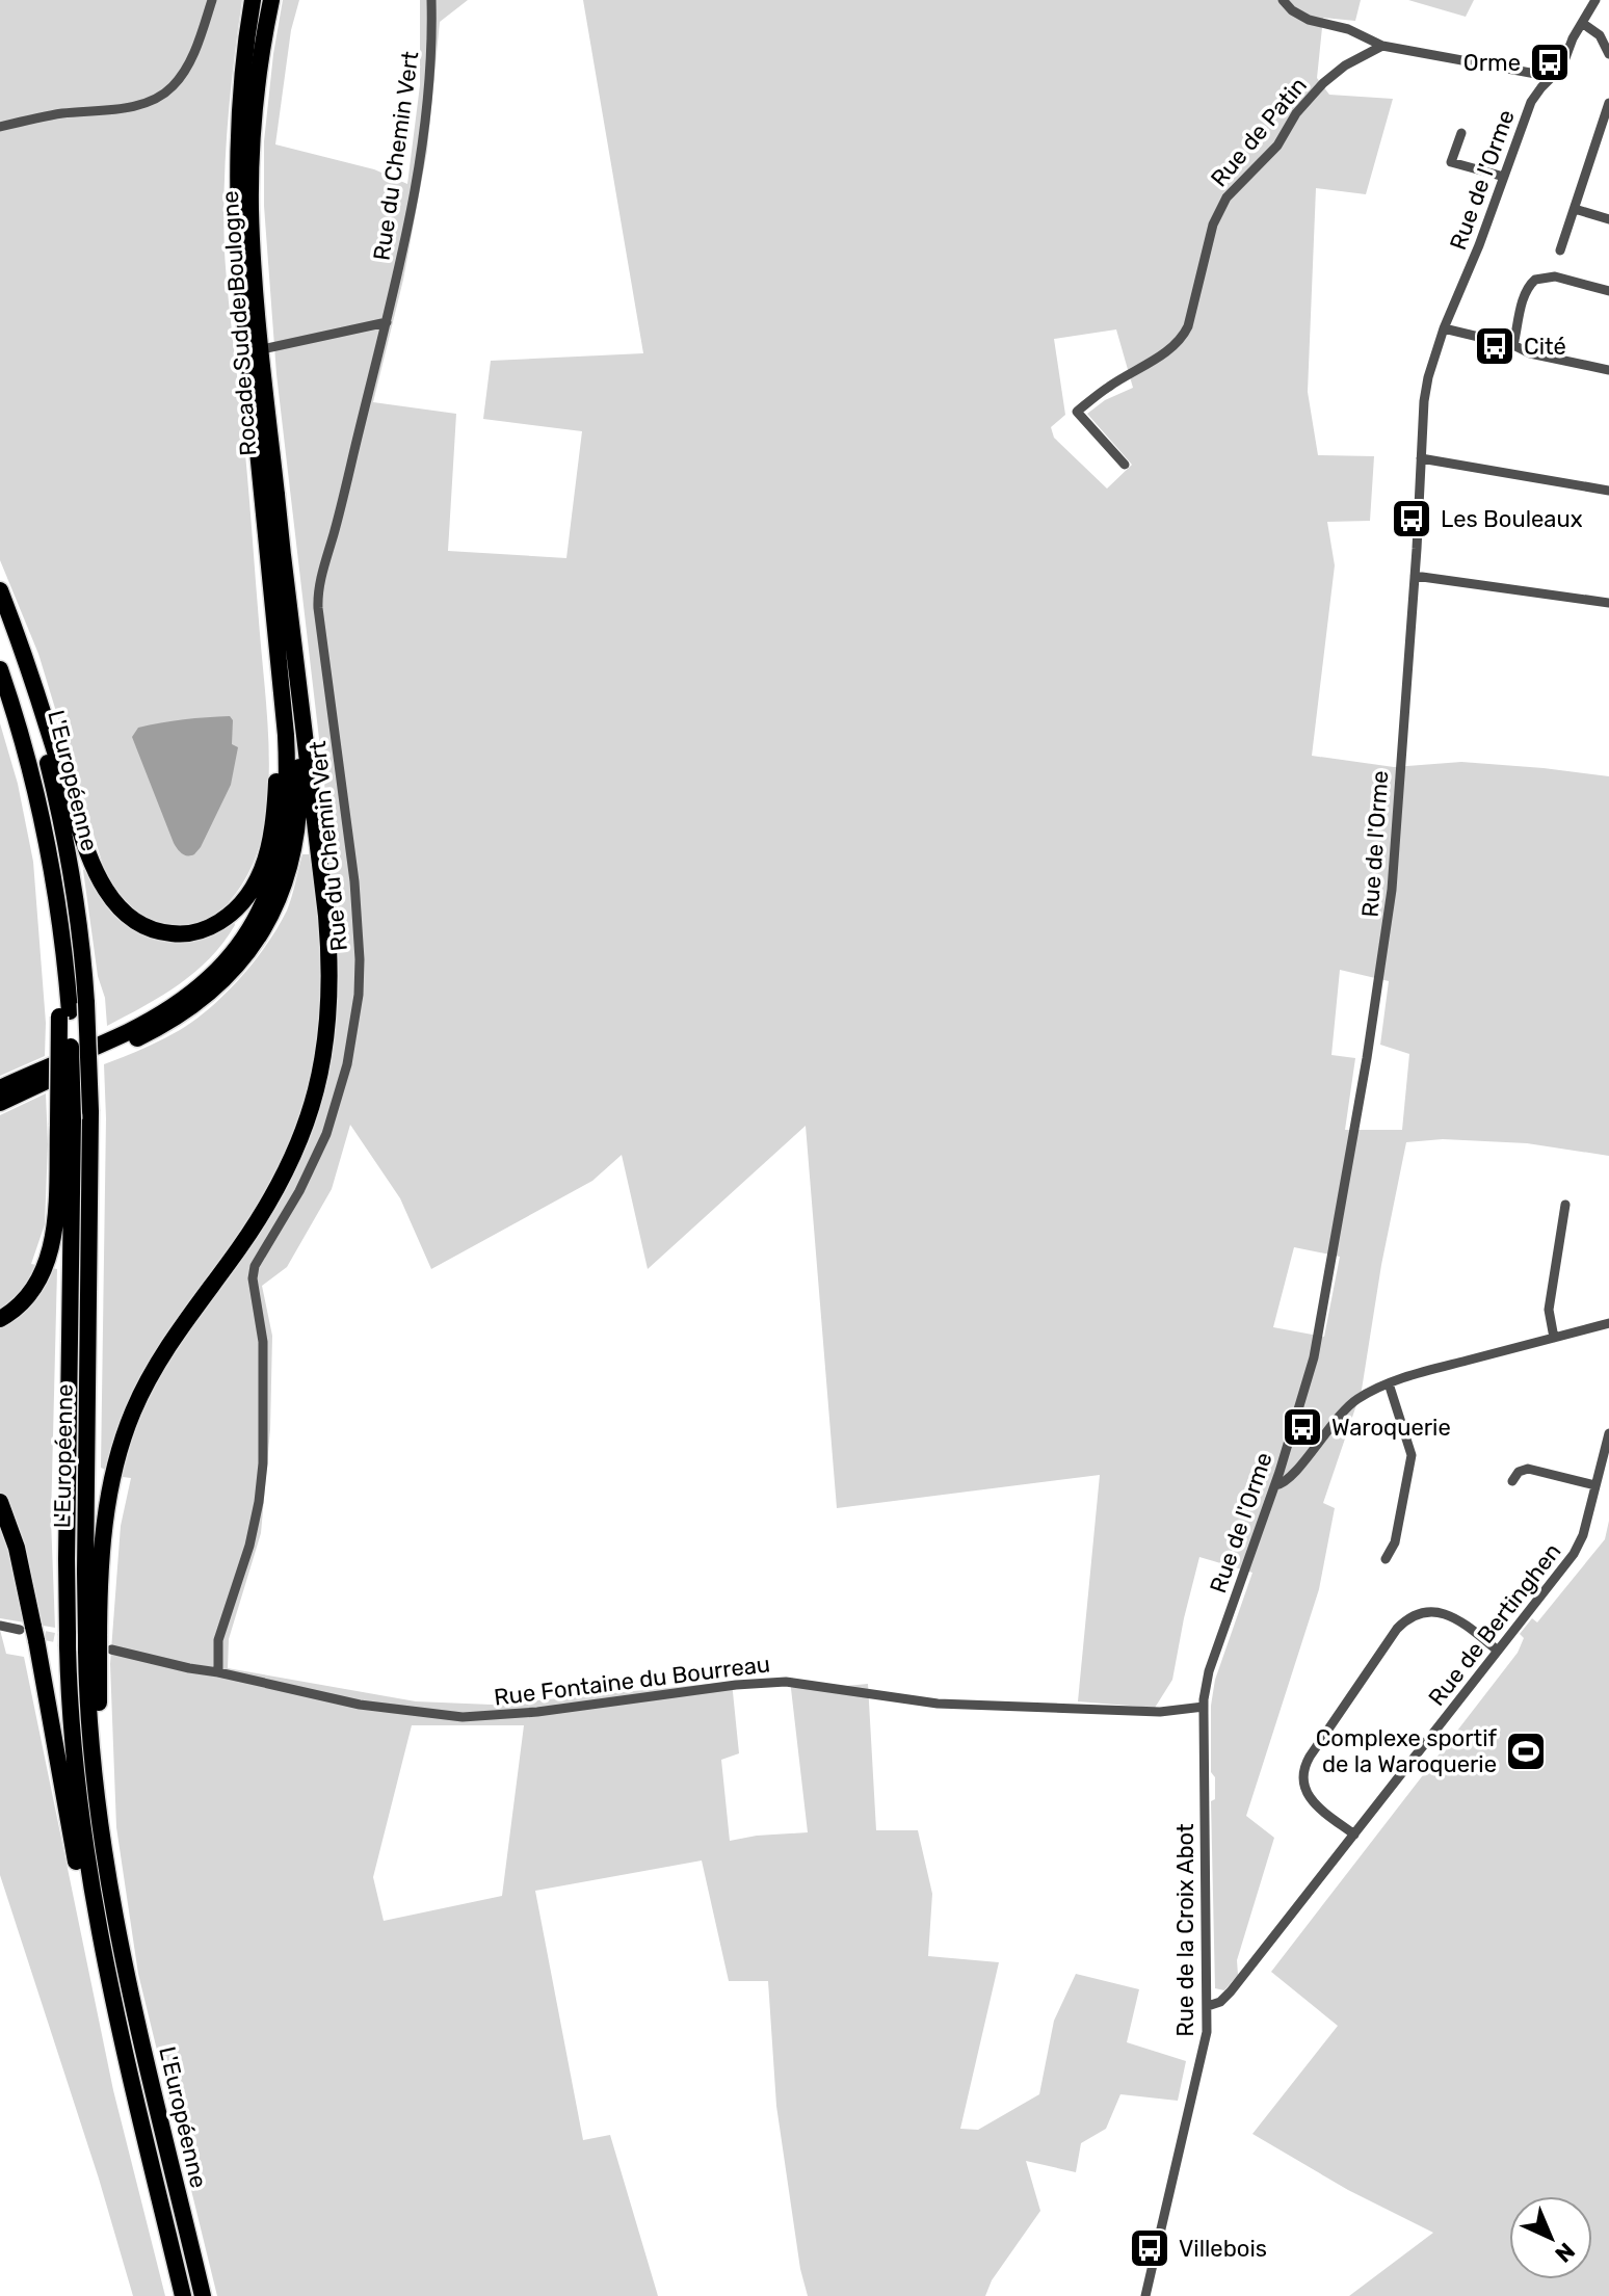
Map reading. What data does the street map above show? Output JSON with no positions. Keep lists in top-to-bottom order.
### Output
{
  "streets": {
    "highway": ["Rocade Sud de Boulogne", "L'Européenne"],
    "street": [
      "Rue de Patin",
      "Rue du Chemin Vert",
      "Rue de l'Orme",
      "Rue de Bertinghen",
      "Rue Fontaine du Bourreau",
      "Rue de la Croix Abot"
    ]
  },
  "crossings": [
    ["Rue du Chemin Vert", "Rue Fontaine du Bourreau"],
    ["Rue de l'Orme", "Rue Fontaine du Bourreau"],
    ["Rue de l'Orme", "Rue de la Croix Abot"],
    ["L'Européenne", "Rue Fontaine du Bourreau"],
    ["Rue de Bertinghen", "Rue de la Croix Abot"],
    ["Rue Fontaine du Bourreau", "Rue de la Croix Abot"]
  ],
  "places": {
    "bus stop": [
      "Orme",
      "Cité",
      "Les Bouleaux",
      "Waroquerie",
      "Villebois"
    ],
    "sports": ["Complexe sportif de la Waroquerie"]
  },
  "north": "bottom right"
}
